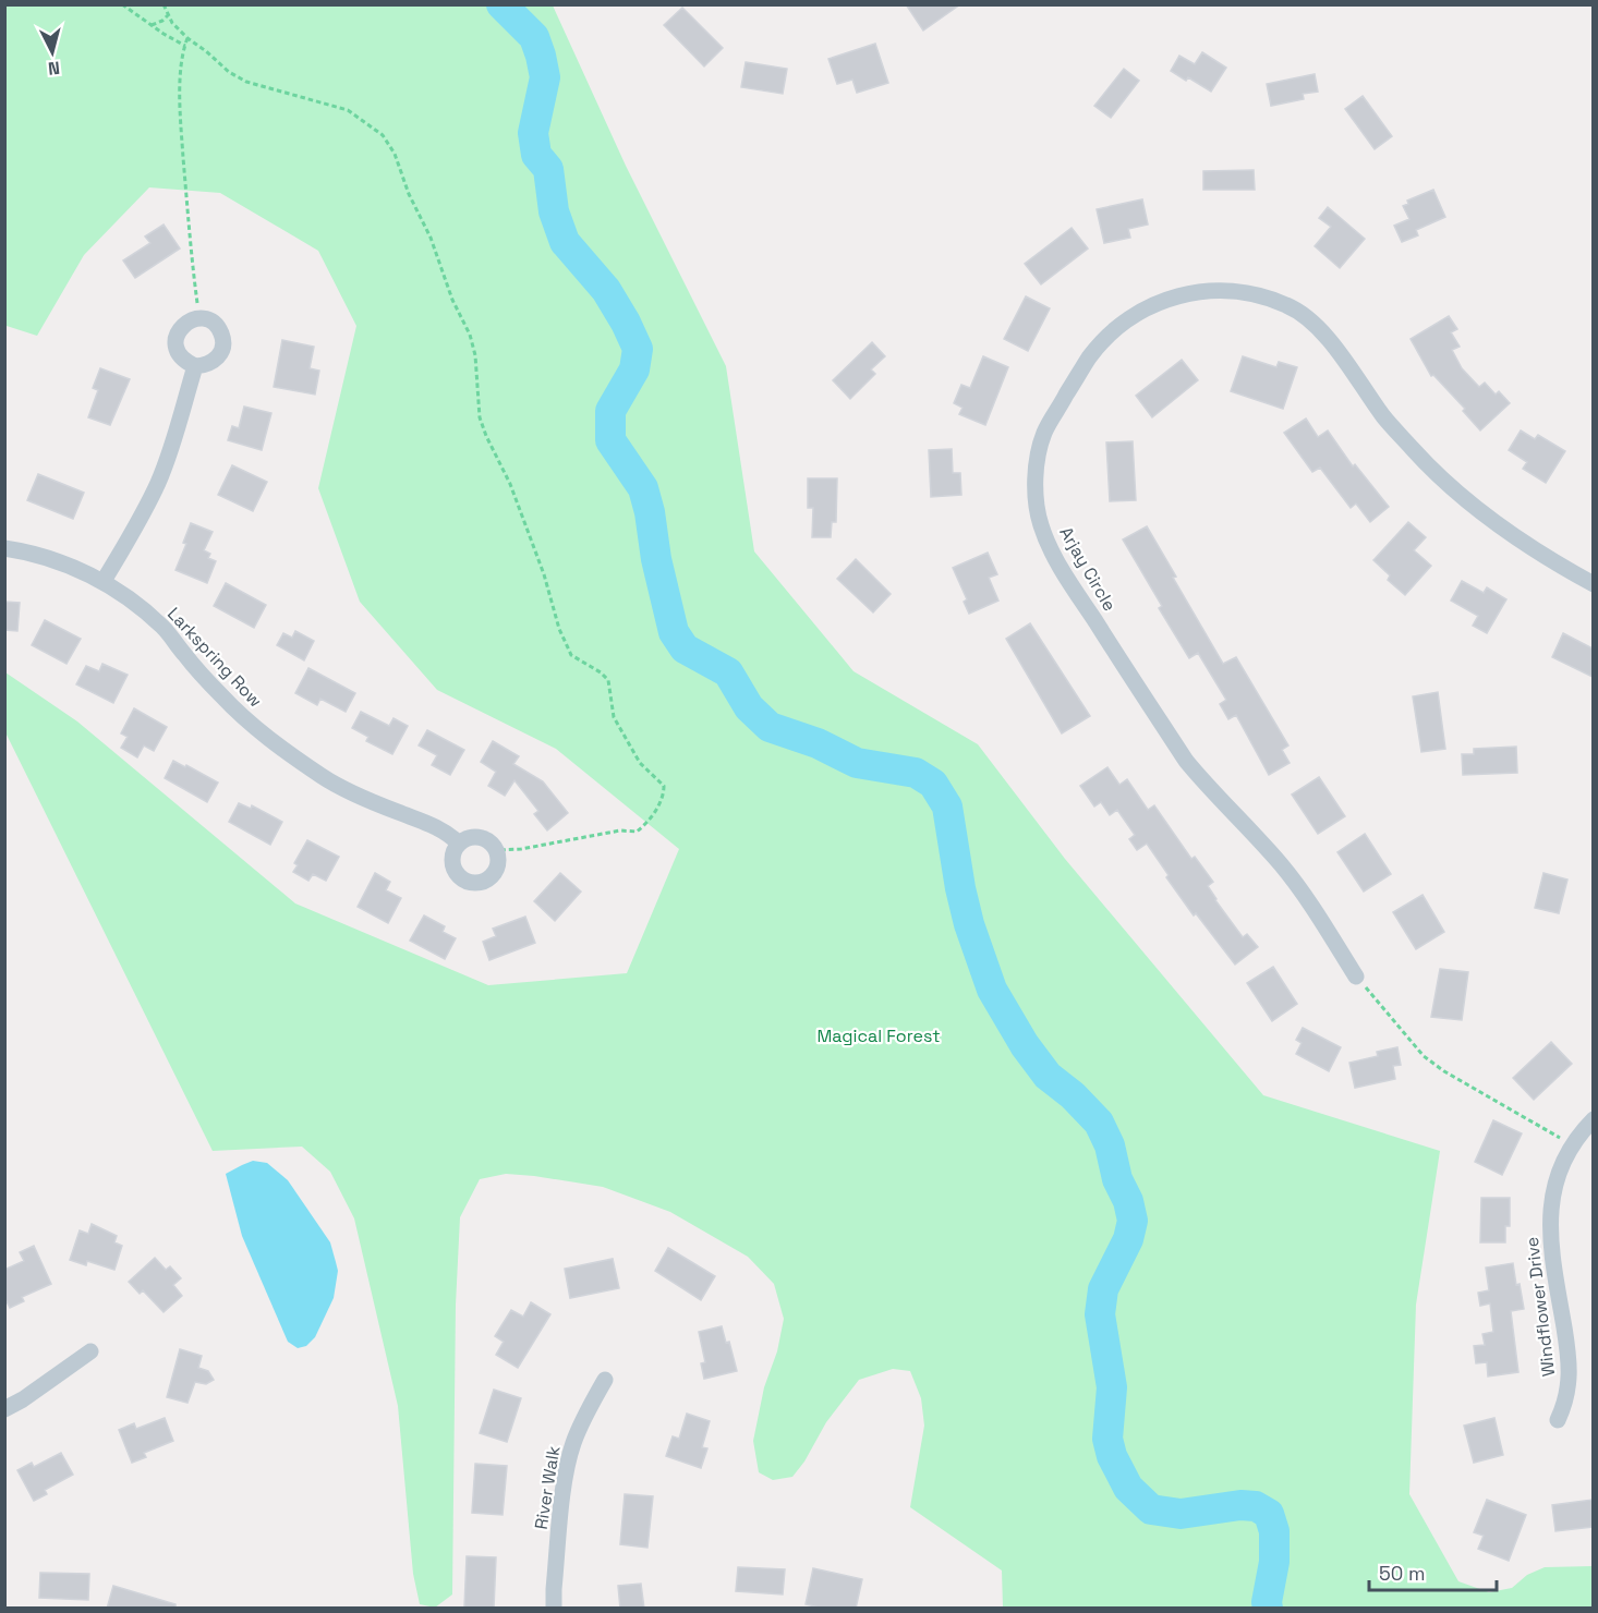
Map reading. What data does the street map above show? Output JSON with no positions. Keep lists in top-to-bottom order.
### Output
{
  "streets": {
    "street": [
      "Arjay Circle",
      "Larkspring Row",
      "Windflower Drive",
      "River Walk"
    ]
  },
  "parks": ["Magical Forest"],
  "scale_bar": "50 m",
  "north": "bottom"
}
